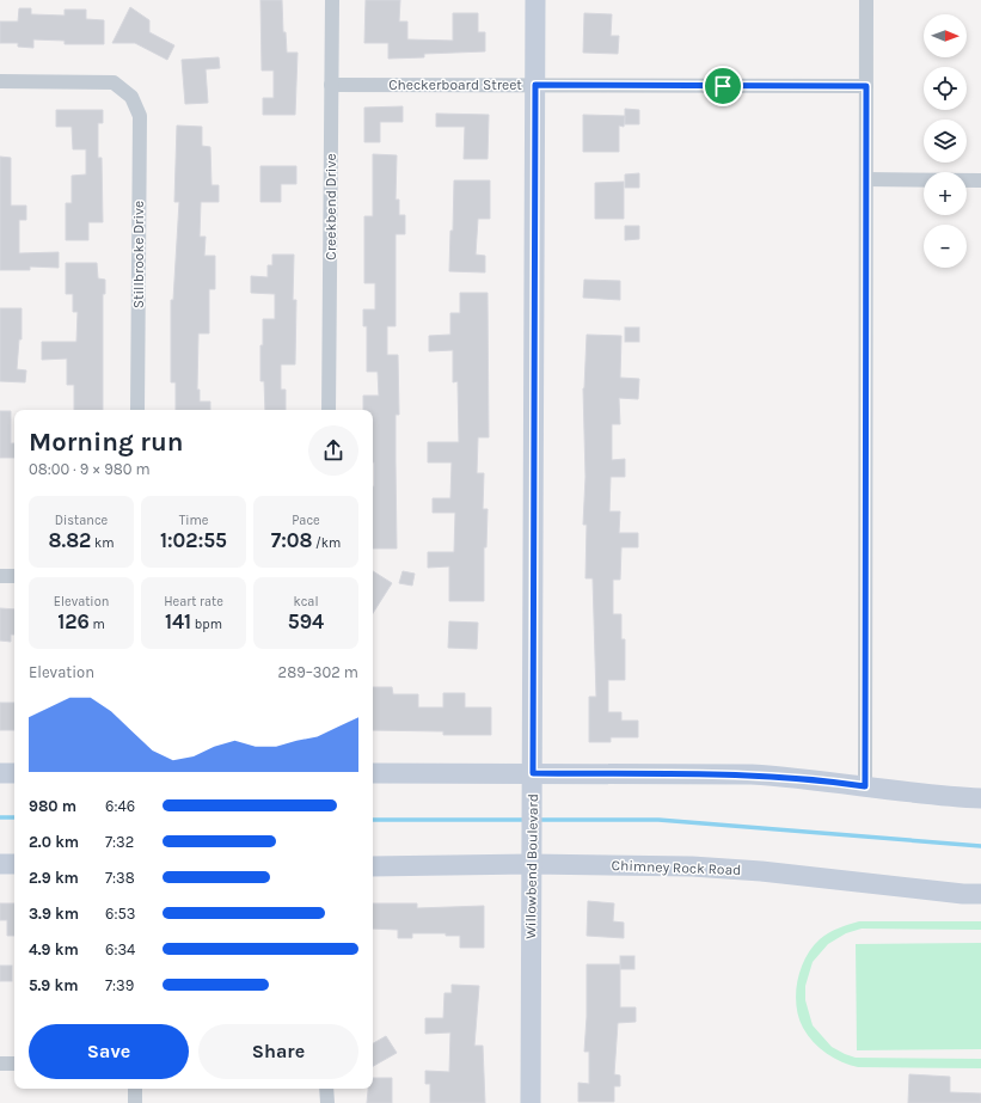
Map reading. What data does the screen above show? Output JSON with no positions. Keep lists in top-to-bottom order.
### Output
{
  "streets": {
    "main road": ["Willowbend Boulevard", "Chimney Rock Road"],
    "street": ["Checkerboard Street", "Creekbend Drive", "Stillbrooke Drive"]
  },
  "crossings": [
    ["Checkerboard Street", "Creekbend Drive"],
    ["Checkerboard Street", "Willowbend Boulevard"],
    ["Willowbend Boulevard", "Chimney Rock Road"]
  ],
  "north": "right",
  "page": {
    "map_buttons": ["+", "−"],
    "heading": ["Morning run", "08:00 · 9 × 980 m"],
    "stats": [
      ["Distance", "8.82 km"],
      ["Time", "1:02:55"],
      ["Pace", "7:08 /km"],
      ["Elevation", "126 m"],
      ["Heart rate", "141 bpm"],
      ["kcal", "594"]
    ],
    "chart": ["Elevation", "289–302 m"],
    "list": [
      {
        "name": "980 m",
        "note": "6:46"
      },
      {
        "name": "2.0 km",
        "note": "7:32"
      },
      {
        "name": "2.9 km",
        "note": "7:38"
      },
      {
        "name": "3.9 km",
        "note": "6:53"
      },
      {
        "name": "4.9 km",
        "note": "6:34"
      },
      {
        "name": "5.9 km",
        "note": "7:39"
      }
    ],
    "buttons": ["Save", "Share"]
  }
}
